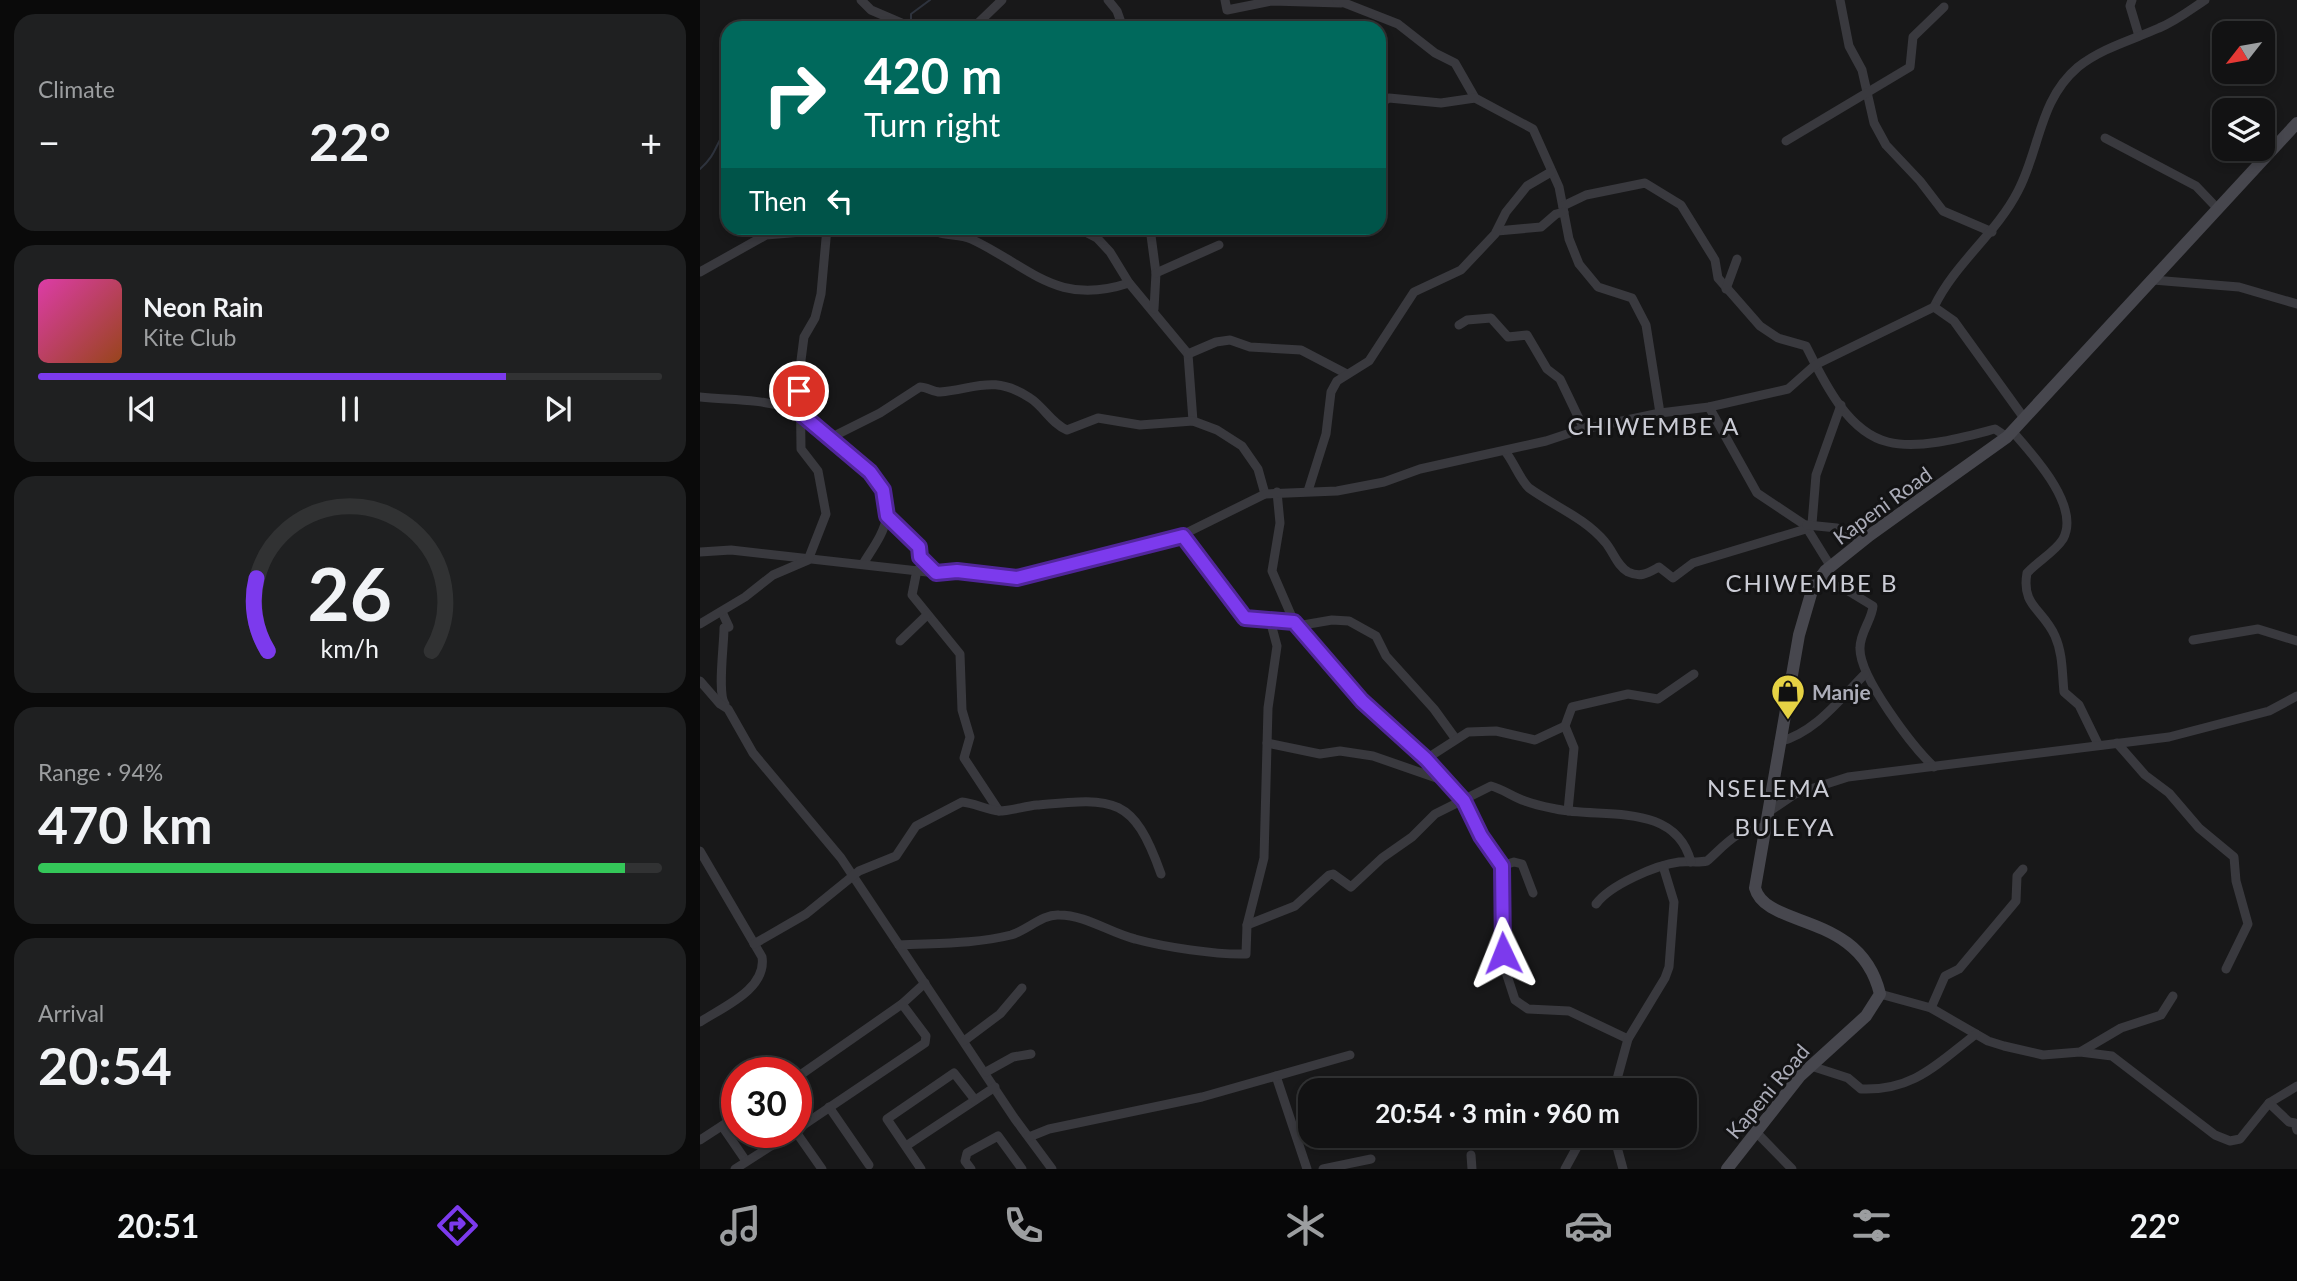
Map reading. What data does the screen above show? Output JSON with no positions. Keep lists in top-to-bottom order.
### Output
{
  "streets": {
    "main road": ["Kapeni Road"]
  },
  "districts": [
    "CHIWEMBE A",
    "CHIWEMBE B",
    "NSELEMA",
    "BULEYA"
  ],
  "places": {
    "shop": ["Manje"]
  },
  "north": "bottom left",
  "page": {
    "tile": [
      "Climate",
      ["Range · 94%", "470 km"],
      ["Arrival", "20:54"]
    ],
    "turn": ["420 m", "Turn right"],
    "heat": ["−", "22°", "+"],
    "then": "Then",
    "song": ["Neon Rain", "Kite Club"],
    "limit": "30",
    "trip": "20:54 · 3 min · 960 m",
    "tabs": ["20:51", "22°"],
    "gauge": ["26", "km/h"]
  }
}
